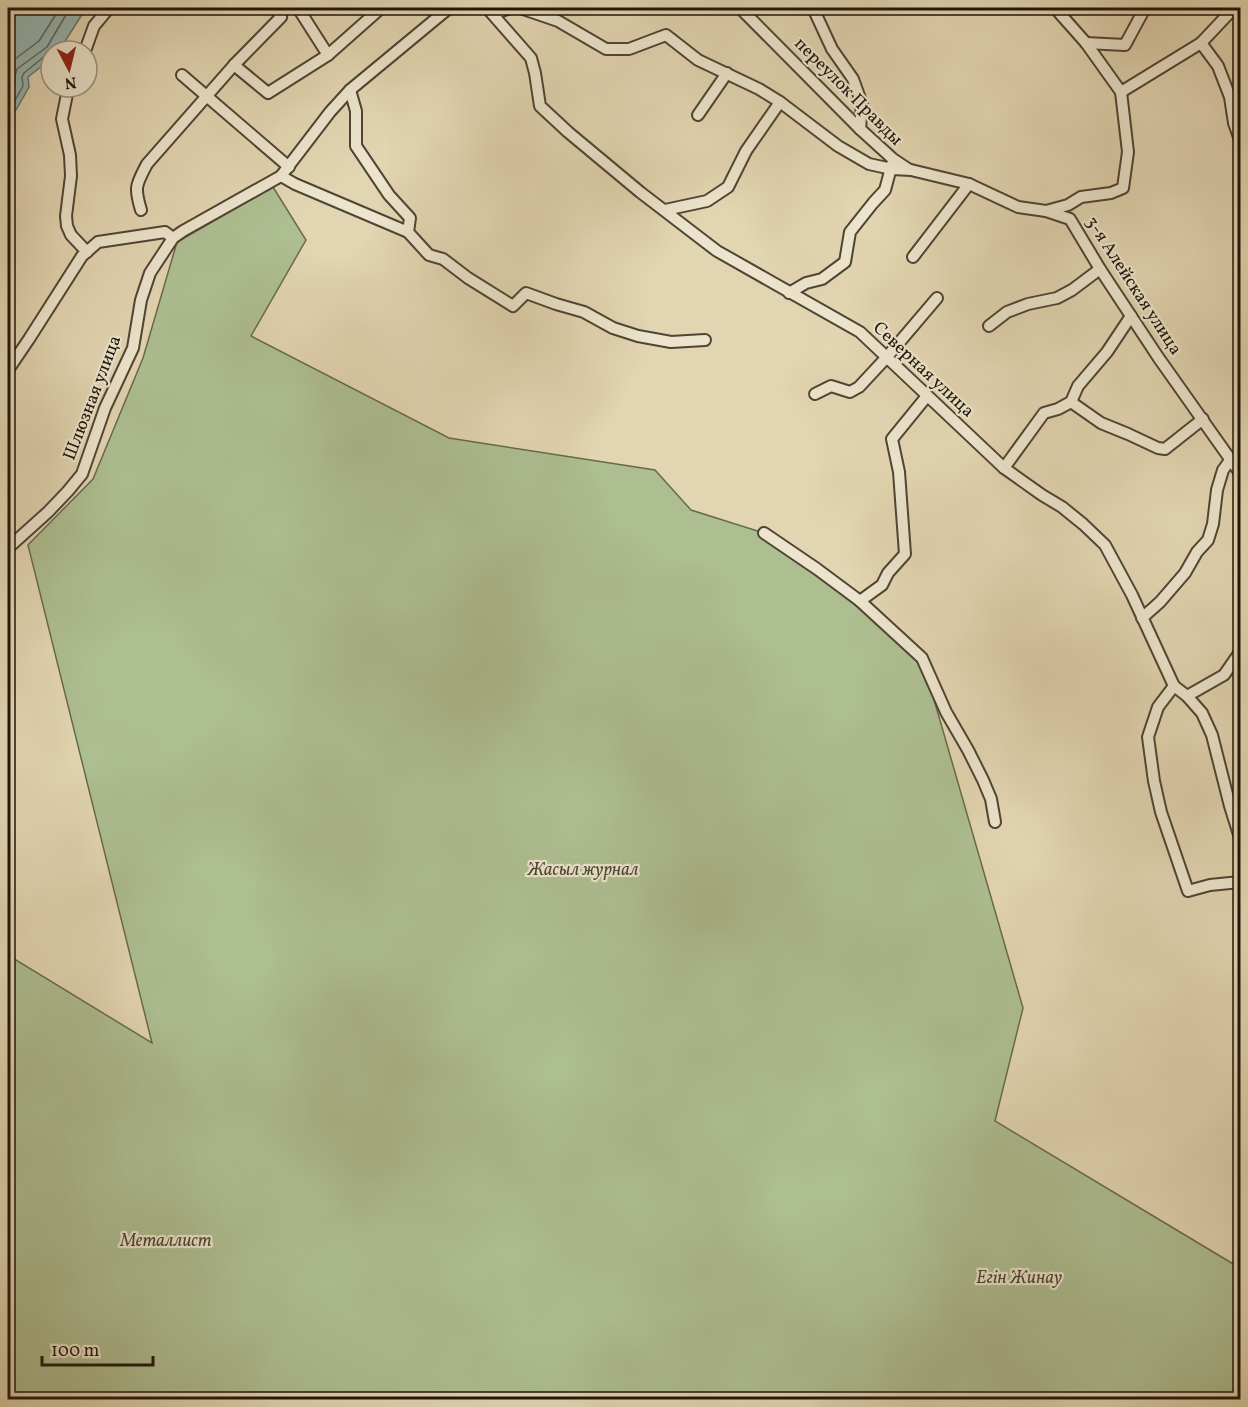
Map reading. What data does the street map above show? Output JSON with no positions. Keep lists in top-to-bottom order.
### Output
{
  "streets": {
    "street": [
      "переулок Правды",
      "3-я Алейская улица",
      "Северная улица",
      "Шлюзная улица"
    ]
  },
  "crossings": [
    ["переулок Правды", "3-я Алейская улица"]
  ],
  "parks": ["Жасыл журнал", "Металлист", "Егін Жинау"],
  "scale_bar": "100 m",
  "north": "bottom"
}
